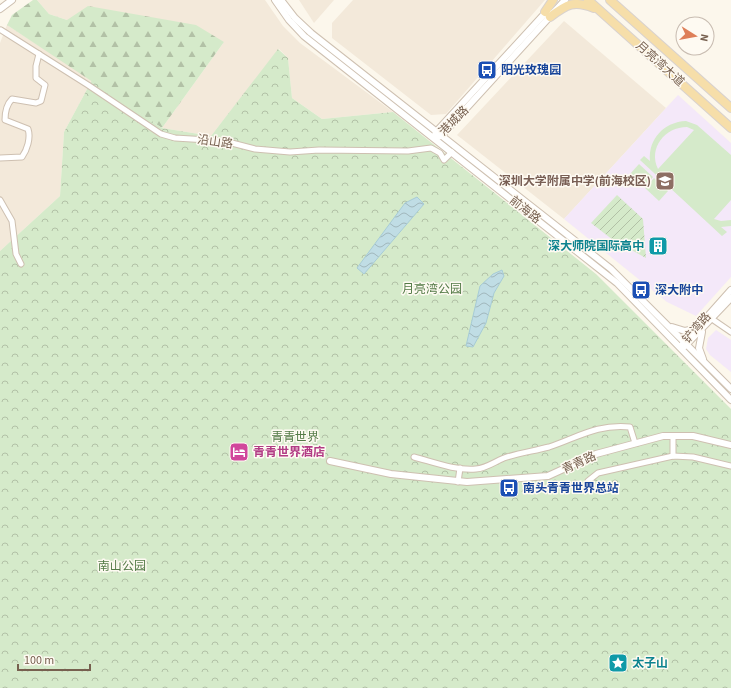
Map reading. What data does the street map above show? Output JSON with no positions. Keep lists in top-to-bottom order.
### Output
{
  "streets": {
    "main road": ["月亮湾大道"],
    "street": [
      "港城路",
      "沿山路",
      "前海路",
      "铲湾路",
      "青青路"
    ]
  },
  "crossings": [
    ["港城路", "前海路"],
    ["沿山路", "前海路"],
    ["前海路", "铲湾路"]
  ],
  "parks": ["月亮湾公园", "青青世界", "南山公园"],
  "places": {
    "bus stop": ["阳光玫瑰园", "深大附中", "南头青青世界总站"],
    "school or university": ["深圳大学附属中学(前海校区)"],
    "building": ["深大师院国际高中"],
    "hotel": ["青青世界酒店"],
    "place": ["太子山"]
  },
  "scale_bar": "100 m",
  "north": "right"
}
